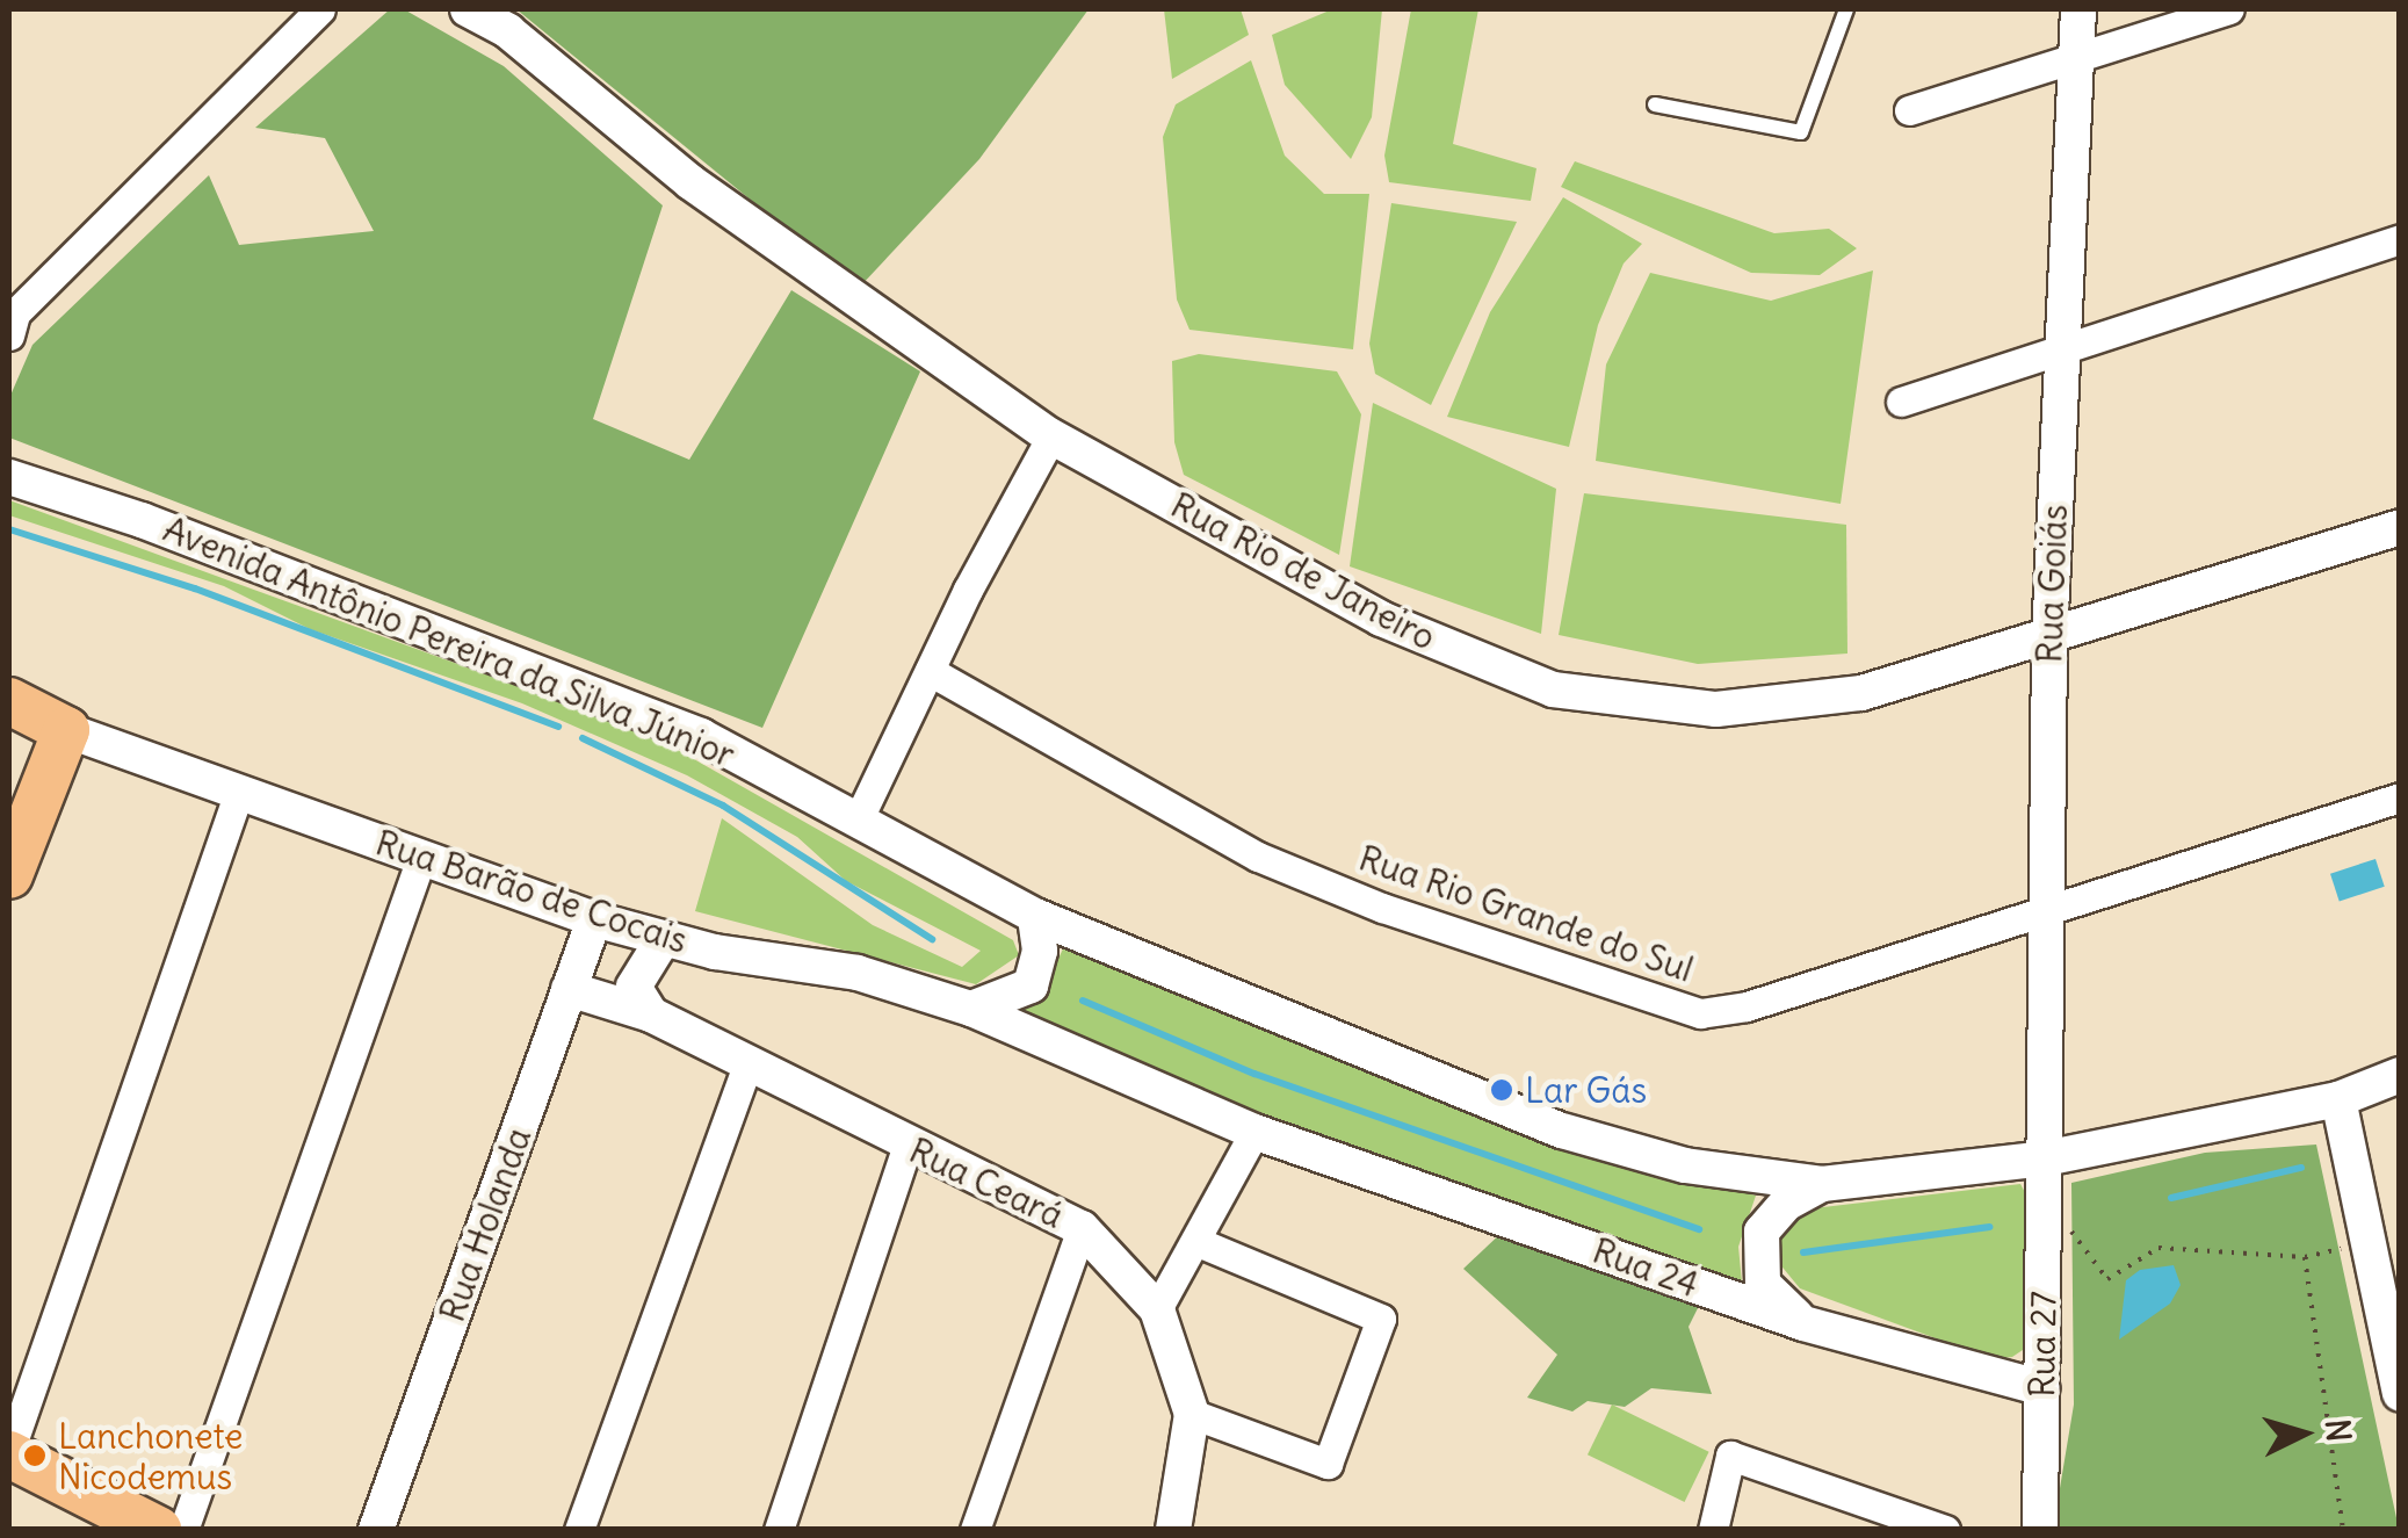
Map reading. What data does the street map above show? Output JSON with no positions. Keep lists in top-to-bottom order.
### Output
{
  "streets": {
    "main road": ["Rua Barão de Cocais"],
    "street": [
      "Rua Rio de Janeiro",
      "Rua Goiás",
      "Avenida Antônio Pereira da Silva Júnior",
      "Rua Rio Grande do Sul",
      "Rua Ceará",
      "Rua Holanda",
      "Rua 24",
      "Rua 27"
    ]
  },
  "crossings": [
    ["Rua Rio de Janeiro", "Rua Goiás"],
    ["Rua Goiás", "Avenida Antônio Pereira da Silva Júnior"],
    ["Rua Goiás", "Rua Rio Grande do Sul"],
    ["Rua Goiás", "Rua 27"],
    ["Avenida Antônio Pereira da Silva Júnior", "Rua 27"],
    ["Rua Barão de Cocais", "Rua Holanda"],
    ["Rua Barão de Cocais", "Rua 24"],
    ["Rua Ceará", "Rua Holanda"],
    ["Rua 24", "Rua 27"]
  ],
  "places": ["Lar Gás", "Lanchonete Nicodemus"],
  "north": "right"
}
